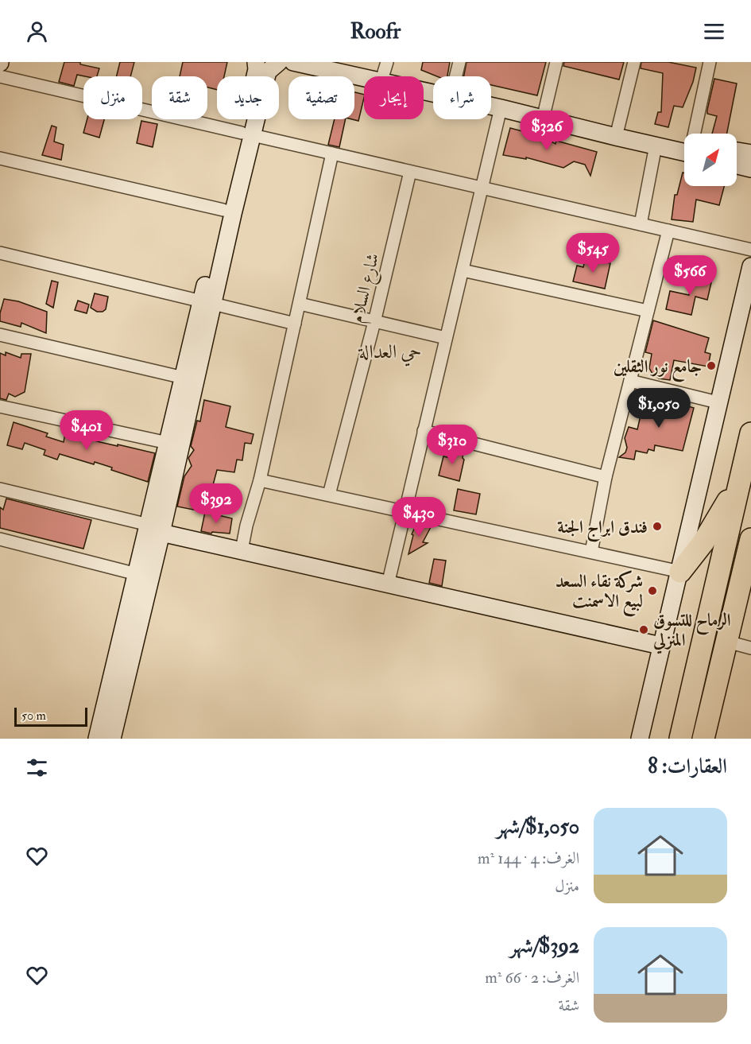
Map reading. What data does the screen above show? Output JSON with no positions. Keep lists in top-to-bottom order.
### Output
{
  "streets": {
    "street": ["شارع السلام"]
  },
  "districts": ["حي العدالة"],
  "places": [
    "جامع نور الثقلين",
    "فندق ابراج الجنة",
    "شركة نقاء السعد لبيع الاسمنت",
    "الرماح للتسوق المنزلي"
  ],
  "scale_bar": "50 m",
  "north": "top right",
  "page": {
    "header": "Roofr",
    "chip": [
      "شراء",
      "إيجار",
      "تصفية",
      "جديد",
      "شقة",
      "منزل"
    ],
    "price": [
      "$326",
      "$545",
      "$566",
      "$1,050",
      "$401",
      "$310",
      "$392",
      "$430"
    ],
    "scale": "50 m",
    "heading": "العقارات: 8",
    "list": [
      {
        "name": "$1,050/شهر",
        "note": "الغرف: 4 · 144 m² · منزل"
      },
      {
        "name": "$392/شهر",
        "note": "الغرف: 2 · 66 m² · شقة"
      }
    ]
  }
}
